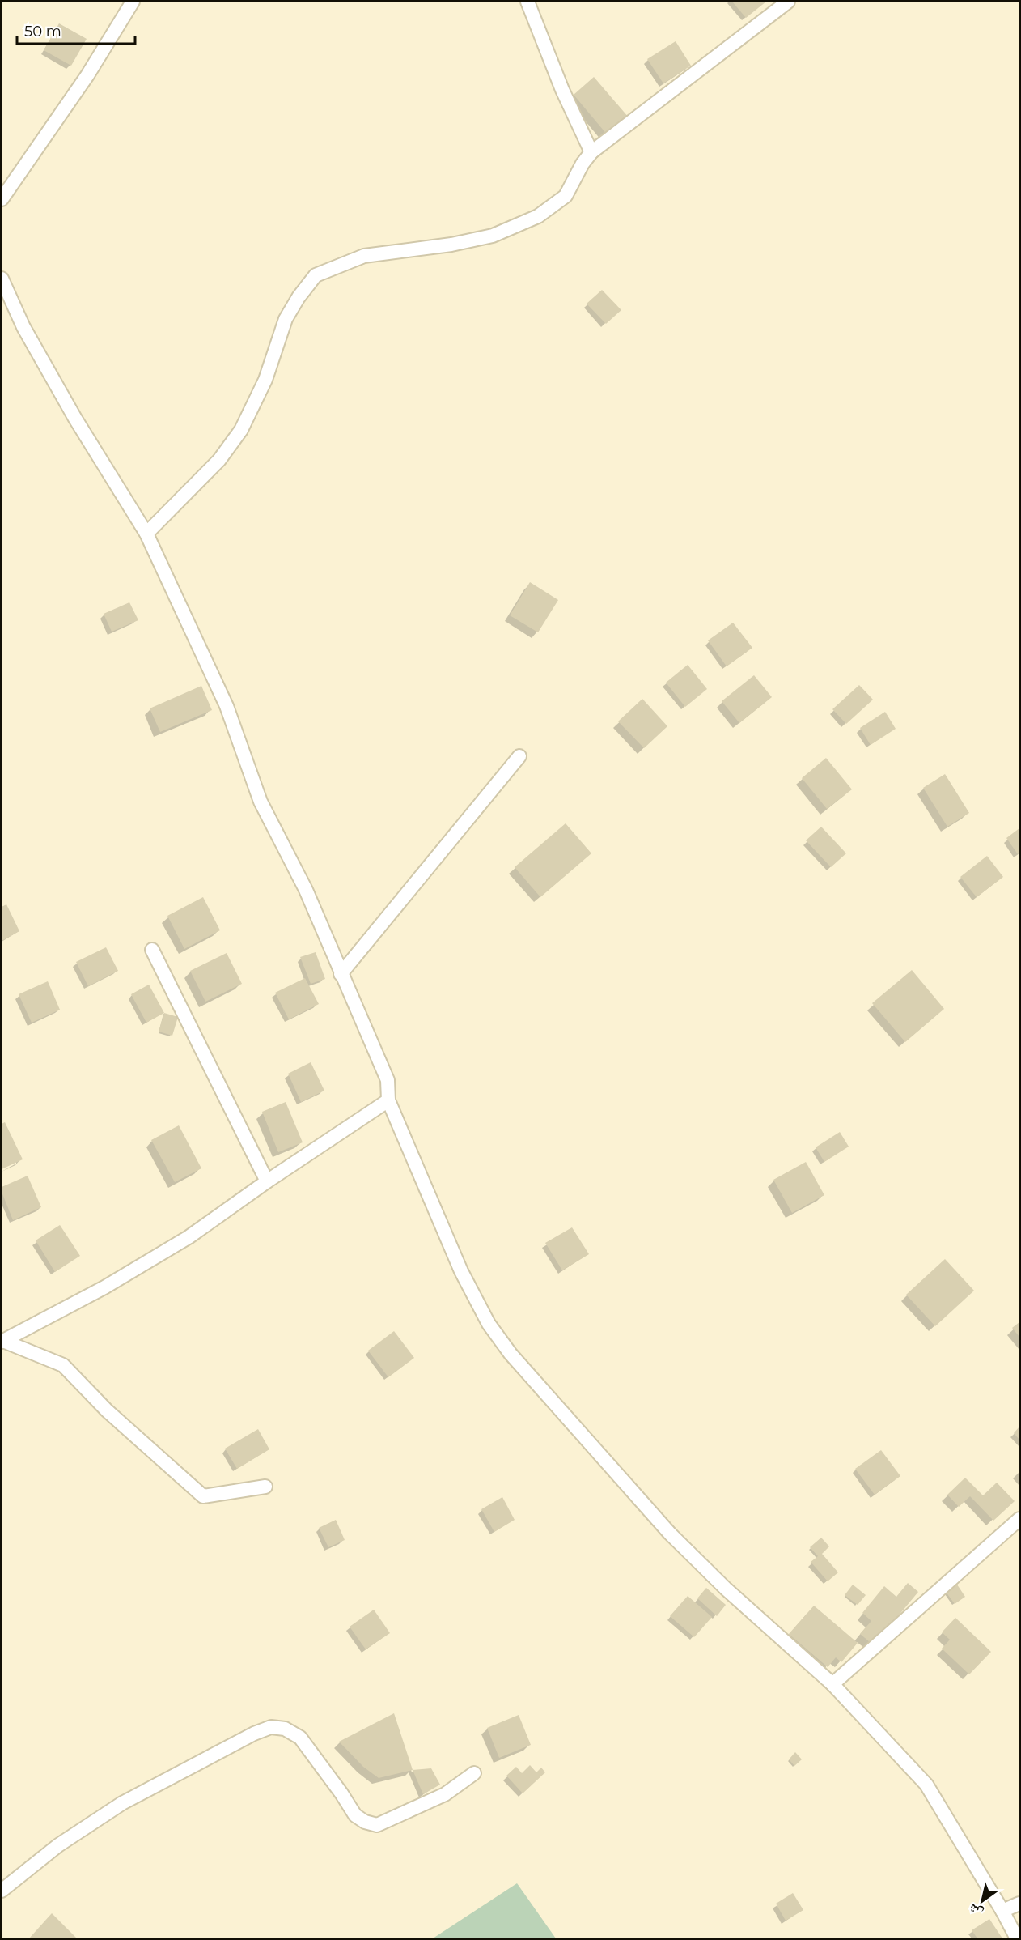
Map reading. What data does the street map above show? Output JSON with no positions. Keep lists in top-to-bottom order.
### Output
{
  "scale_bar": "50 m",
  "north": "bottom left"
}
